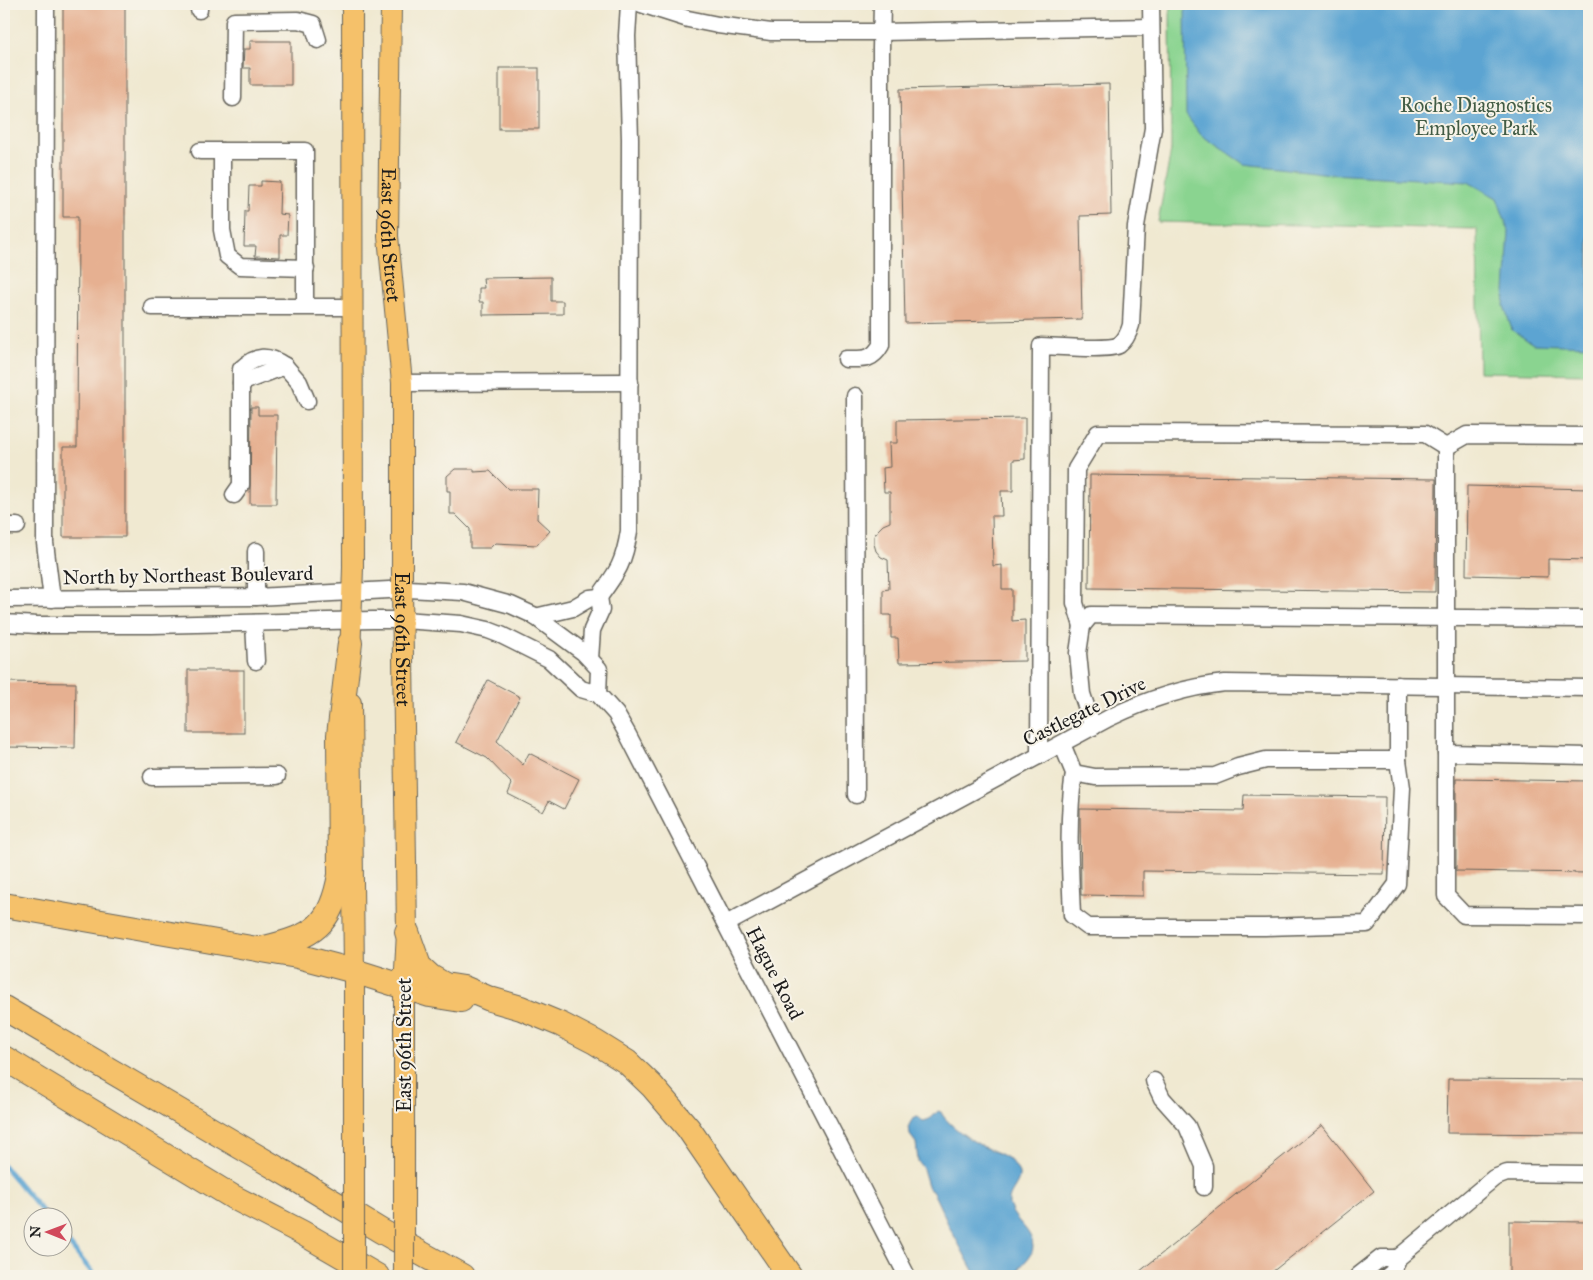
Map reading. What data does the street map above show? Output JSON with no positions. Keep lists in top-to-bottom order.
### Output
{
  "streets": {
    "main road": ["East 96th Street"],
    "street": ["North by Northeast Boulevard", "Castlegate Drive", "Hague Road"]
  },
  "crossings": [
    ["East 96th Street", "North by Northeast Boulevard"],
    ["East 96th Street", "Hague Road"],
    ["Castlegate Drive", "Hague Road"]
  ],
  "parks": ["Roche Diagnostics Employee Park"],
  "north": "left"
}
